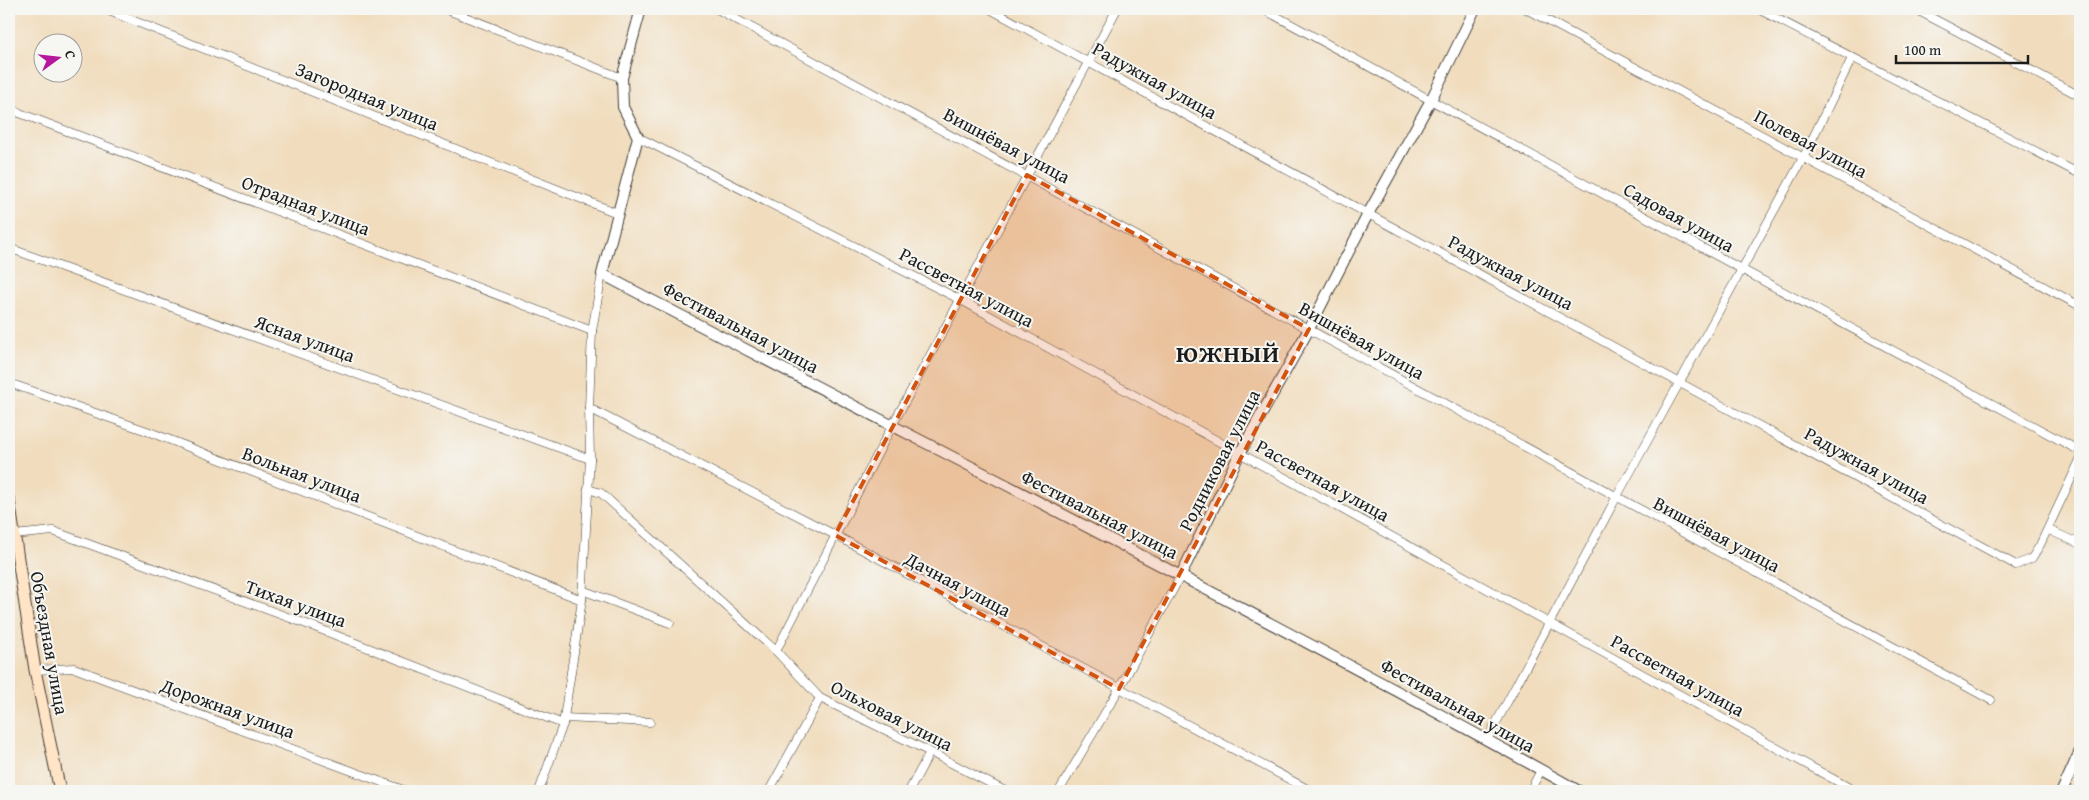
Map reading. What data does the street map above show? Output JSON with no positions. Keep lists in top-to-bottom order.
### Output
{
  "streets": {
    "main road": ["Объездная улица"],
    "street": [
      "Радужная улица",
      "Загородная улица",
      "Полевая улица",
      "Вишнёвая улица",
      "Отрадная улица",
      "Садовая улица",
      "Рассветная улица",
      "Фестивальная улица",
      "Ясная улица",
      "Родниковая улица",
      "Вольная улица",
      "Дачная улица",
      "Тихая улица",
      "Дорожная улица",
      "Ольховая улица"
    ]
  },
  "crossings": [
    ["Радужная улица", "Родниковая улица"],
    ["Вишнёвая улица", "Родниковая улица"],
    ["Садовая улица", "Родниковая улица"],
    ["Рассветная улица", "Родниковая улица"],
    ["Фестивальная улица", "Родниковая улица"],
    ["Родниковая улица", "Дачная улица"],
    ["Тихая улица", "Объездная улица"],
    ["Объездная улица", "Дорожная улица"]
  ],
  "districts": ["ЮЖНЫЙ"],
  "scale_bar": "100 m",
  "north": "right"
}
